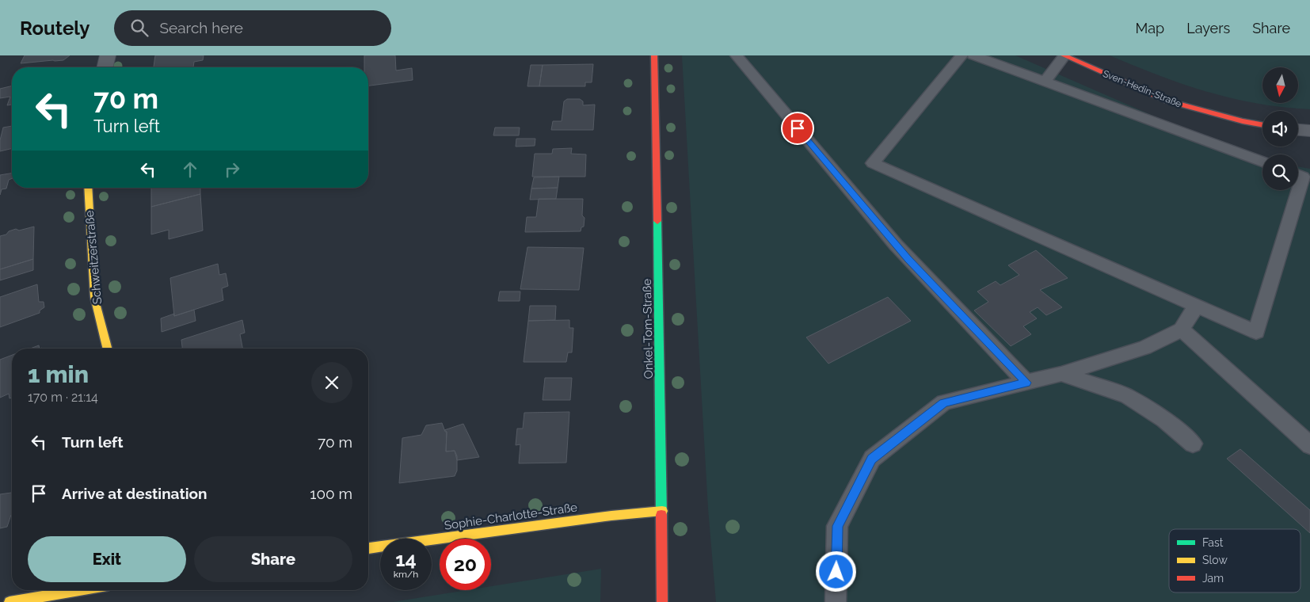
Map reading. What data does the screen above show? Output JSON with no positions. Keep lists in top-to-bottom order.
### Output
{
  "streets": {
    "street": [
      "Sven-Hedin-Straße",
      "Schweitzerstraße",
      "Onkel-Tom-Straße",
      "Sophie-Charlotte-Straße"
    ]
  },
  "crossings": [
    ["Onkel-Tom-Straße", "Sophie-Charlotte-Straße"]
  ],
  "legend": ["Fast", "Slow", "Jam"],
  "north": "bottom",
  "page": {
    "header": "Routely",
    "search": "Search here",
    "nav": ["Map", "Layers", "Share"],
    "turn": ["70 m", "Turn left"],
    "heading": ["1 min", "170 m · 21:14"],
    "list": [
      {
        "name": "Turn left",
        "value": "70 m"
      },
      {
        "name": "Arrive at destination",
        "value": "100 m"
      }
    ],
    "buttons": ["Exit", "Share"],
    "speed": "14 km/h",
    "limit": "20"
  }
}
